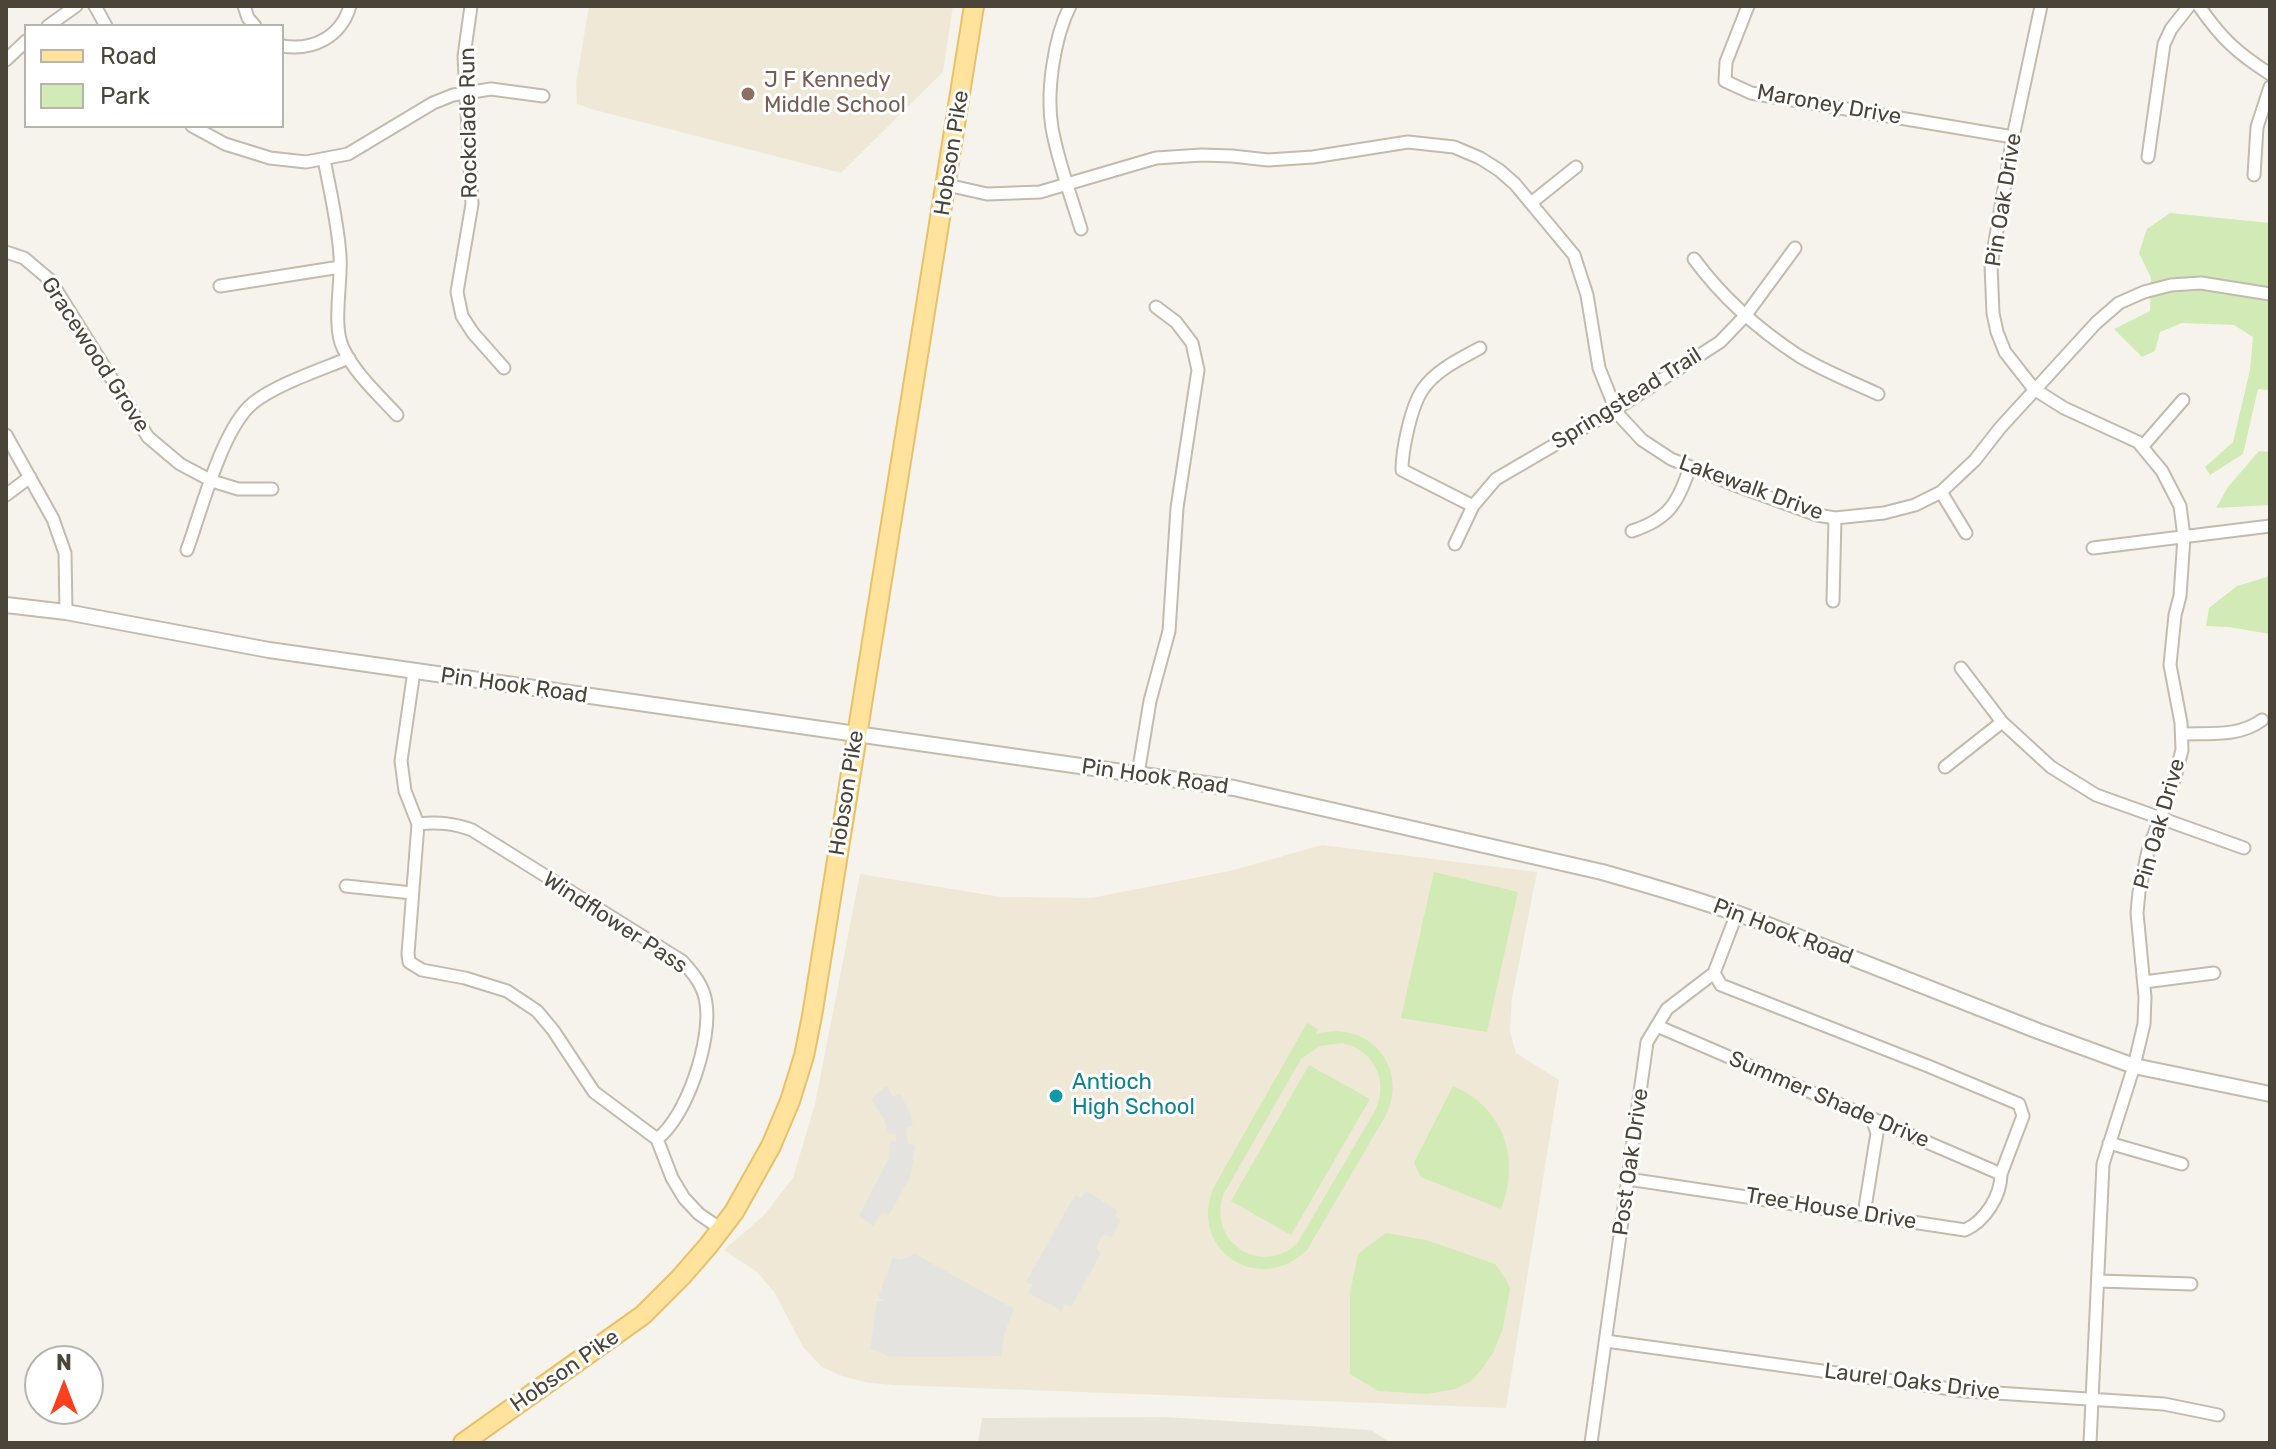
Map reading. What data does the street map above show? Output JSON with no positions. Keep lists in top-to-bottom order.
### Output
{
  "streets": {
    "main road": ["Hobson Pike"],
    "street": [
      "Maroney Drive",
      "Rockclade Run",
      "Pin Oak Drive",
      "Gracewood Grove",
      "Springstead Trail",
      "Lakewalk Drive",
      "Pin Hook Road",
      "Windflower Pass",
      "Summer Shade Drive",
      "Post Oak Drive",
      "Tree House Drive",
      "Laurel Oaks Drive"
    ]
  },
  "crossings": [
    ["Maroney Drive", "Pin Oak Drive"],
    ["Hobson Pike", "Lakewalk Drive"],
    ["Hobson Pike", "Pin Hook Road"],
    ["Pin Oak Drive", "Lakewalk Drive"],
    ["Pin Oak Drive", "Pin Hook Road"],
    ["Pin Oak Drive", "Laurel Oaks Drive"],
    ["Springstead Trail", "Lakewalk Drive"],
    ["Summer Shade Drive", "Post Oak Drive"],
    ["Summer Shade Drive", "Tree House Drive"],
    ["Post Oak Drive", "Tree House Drive"],
    ["Post Oak Drive", "Laurel Oaks Drive"]
  ],
  "places": ["J F Kennedy Middle School", "Antioch High School"],
  "legend": ["Road", "Park"],
  "north": "top"
}
